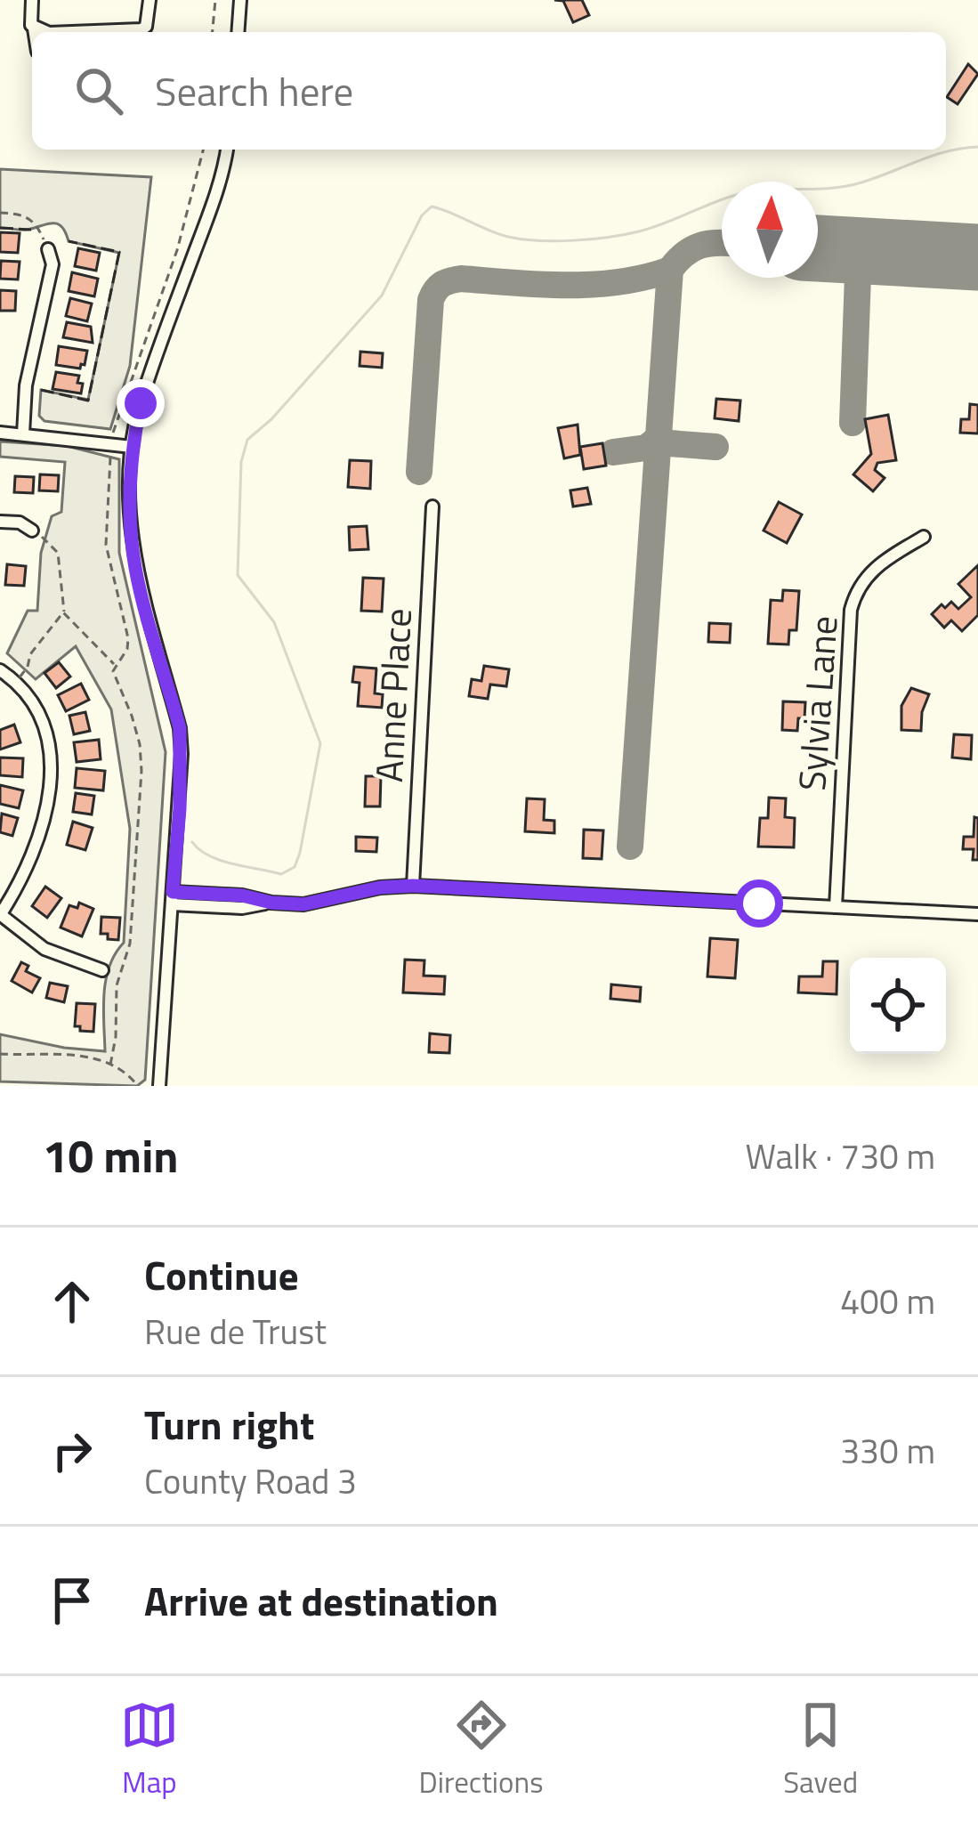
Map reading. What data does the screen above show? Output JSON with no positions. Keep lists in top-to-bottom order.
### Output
{
  "streets": {
    "street": ["Anne Place", "Sylvia Lane"]
  },
  "north": "top",
  "page": {
    "search": "Search here",
    "heading": ["10 min", "Walk · 730 m"],
    "list": [
      ["Continue", "Rue de Trust", "400 m"],
      ["Turn right", "County Road 3", "330 m"],
      "Arrive at destination"
    ],
    "nav": ["Map", "Directions", "Saved"]
  }
}
